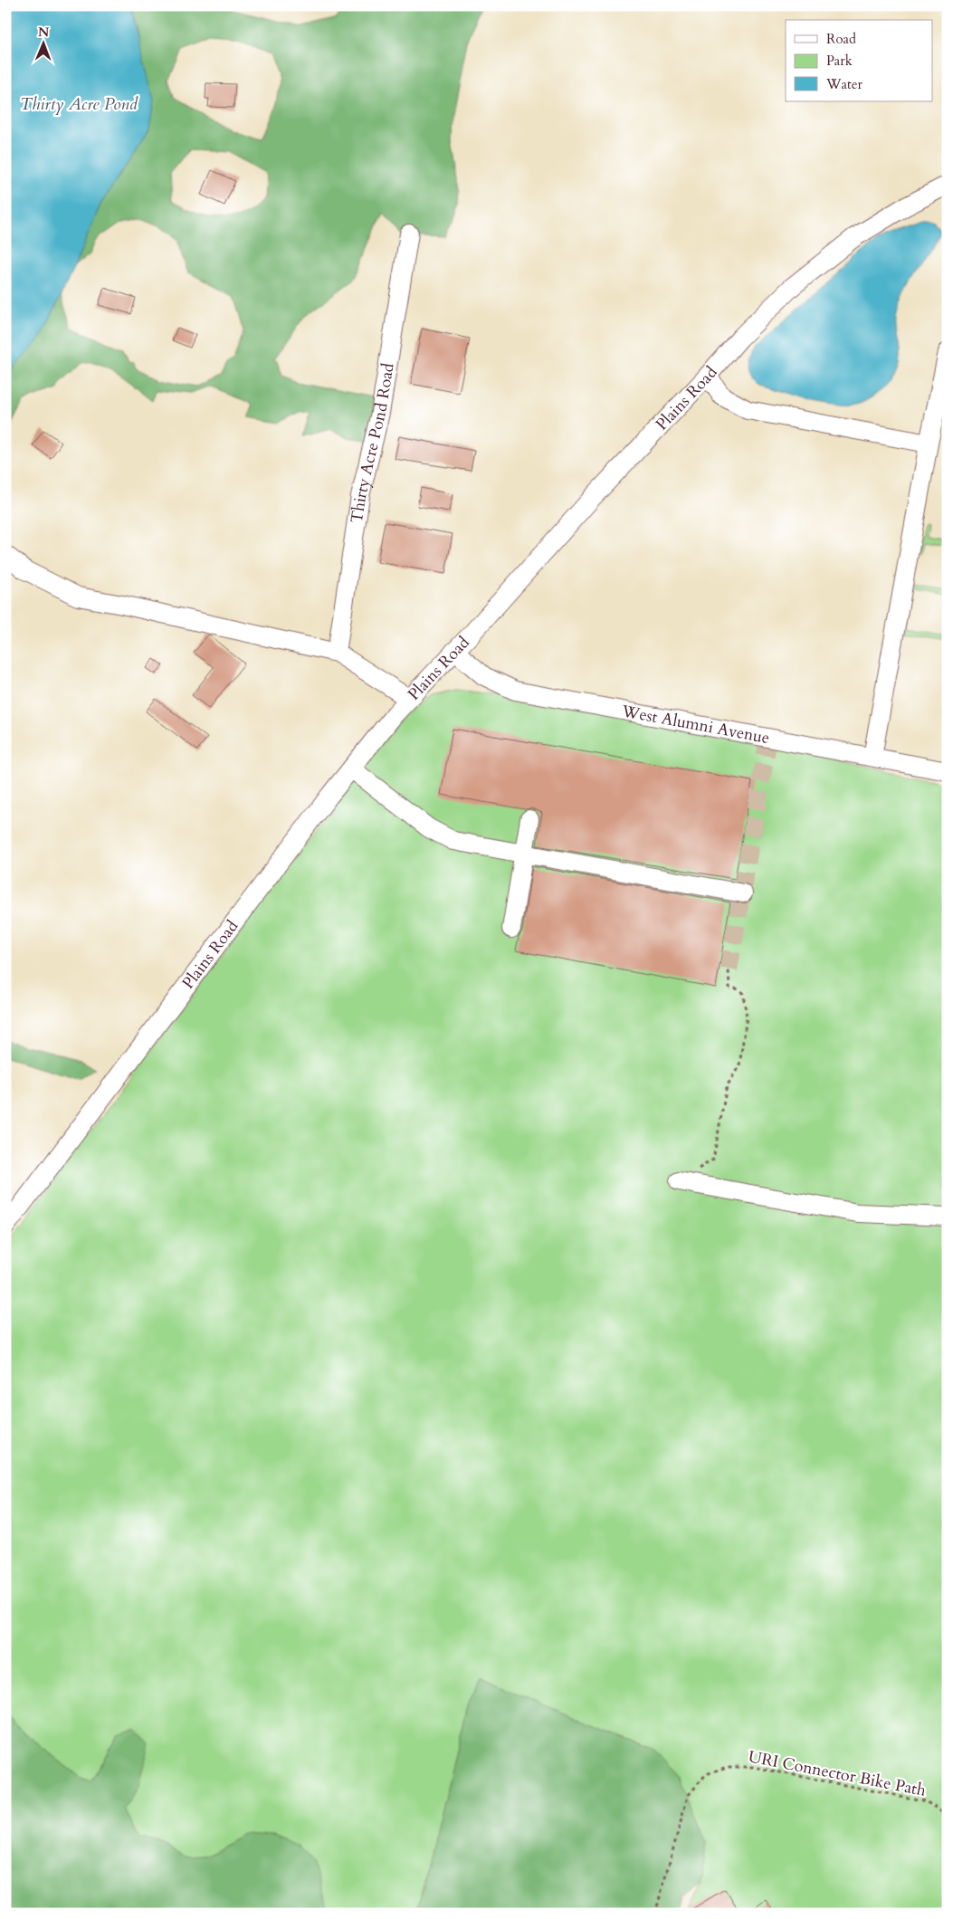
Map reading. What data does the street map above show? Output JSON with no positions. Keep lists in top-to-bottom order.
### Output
{
  "streets": {
    "street": ["Plains Road", "Thirty Acre Pond Road", "West Alumni Avenue"],
    "path": ["URI Connector Bike Path"]
  },
  "crossings": [
    ["Plains Road", "West Alumni Avenue"]
  ],
  "water": ["Thirty Acre Pond"],
  "legend": ["Road", "Park", "Water"],
  "north": "top"
}
